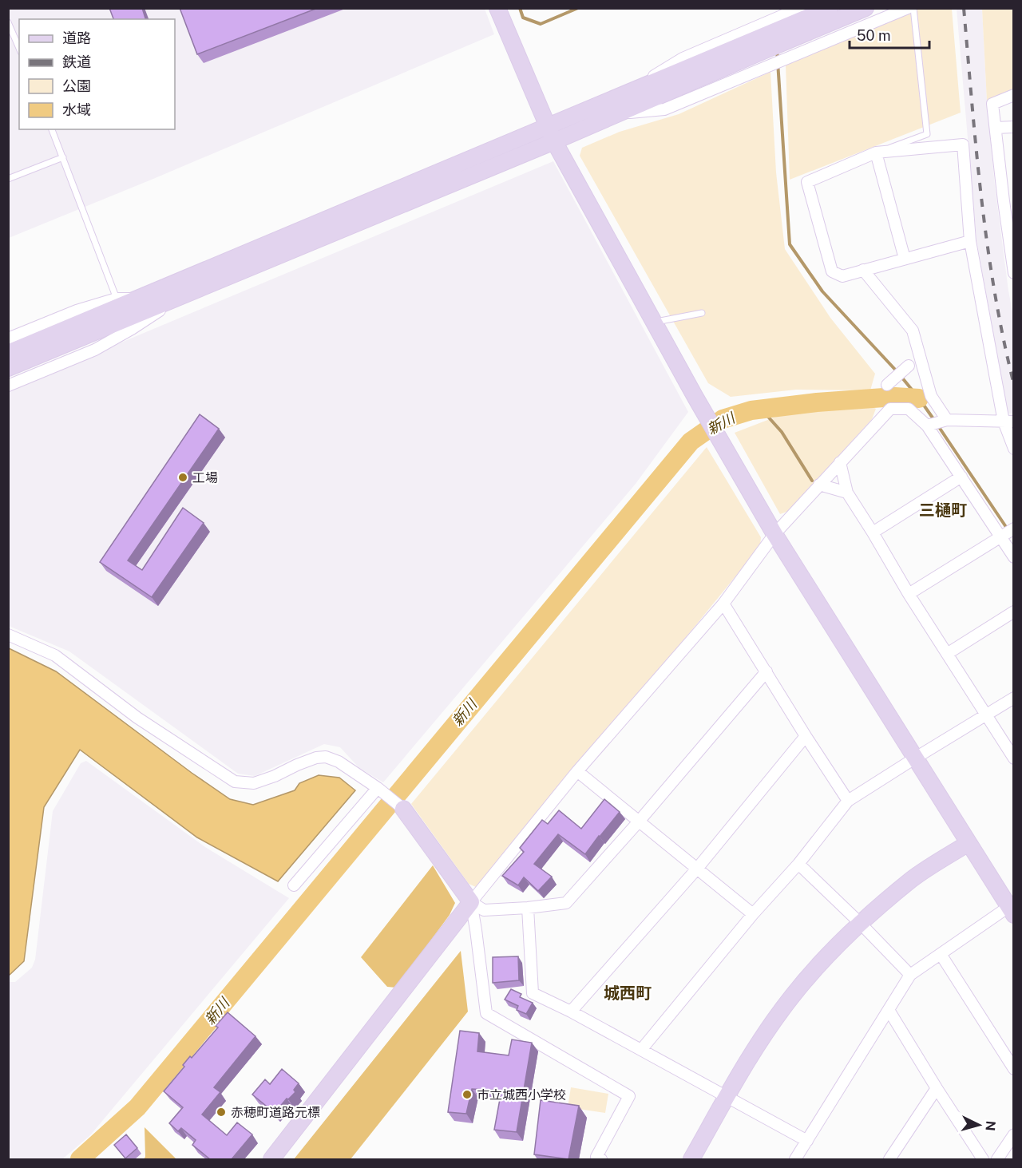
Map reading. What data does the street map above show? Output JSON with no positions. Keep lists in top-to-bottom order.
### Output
{
  "districts": ["三樋町", "城西町"],
  "water": ["新川"],
  "places": ["工場", "市立城西小学校", "赤穂町道路元標"],
  "legend": [
    "道路",
    "鉄道",
    "公園",
    "水域"
  ],
  "scale_bar": "50 m",
  "north": "right"
}
